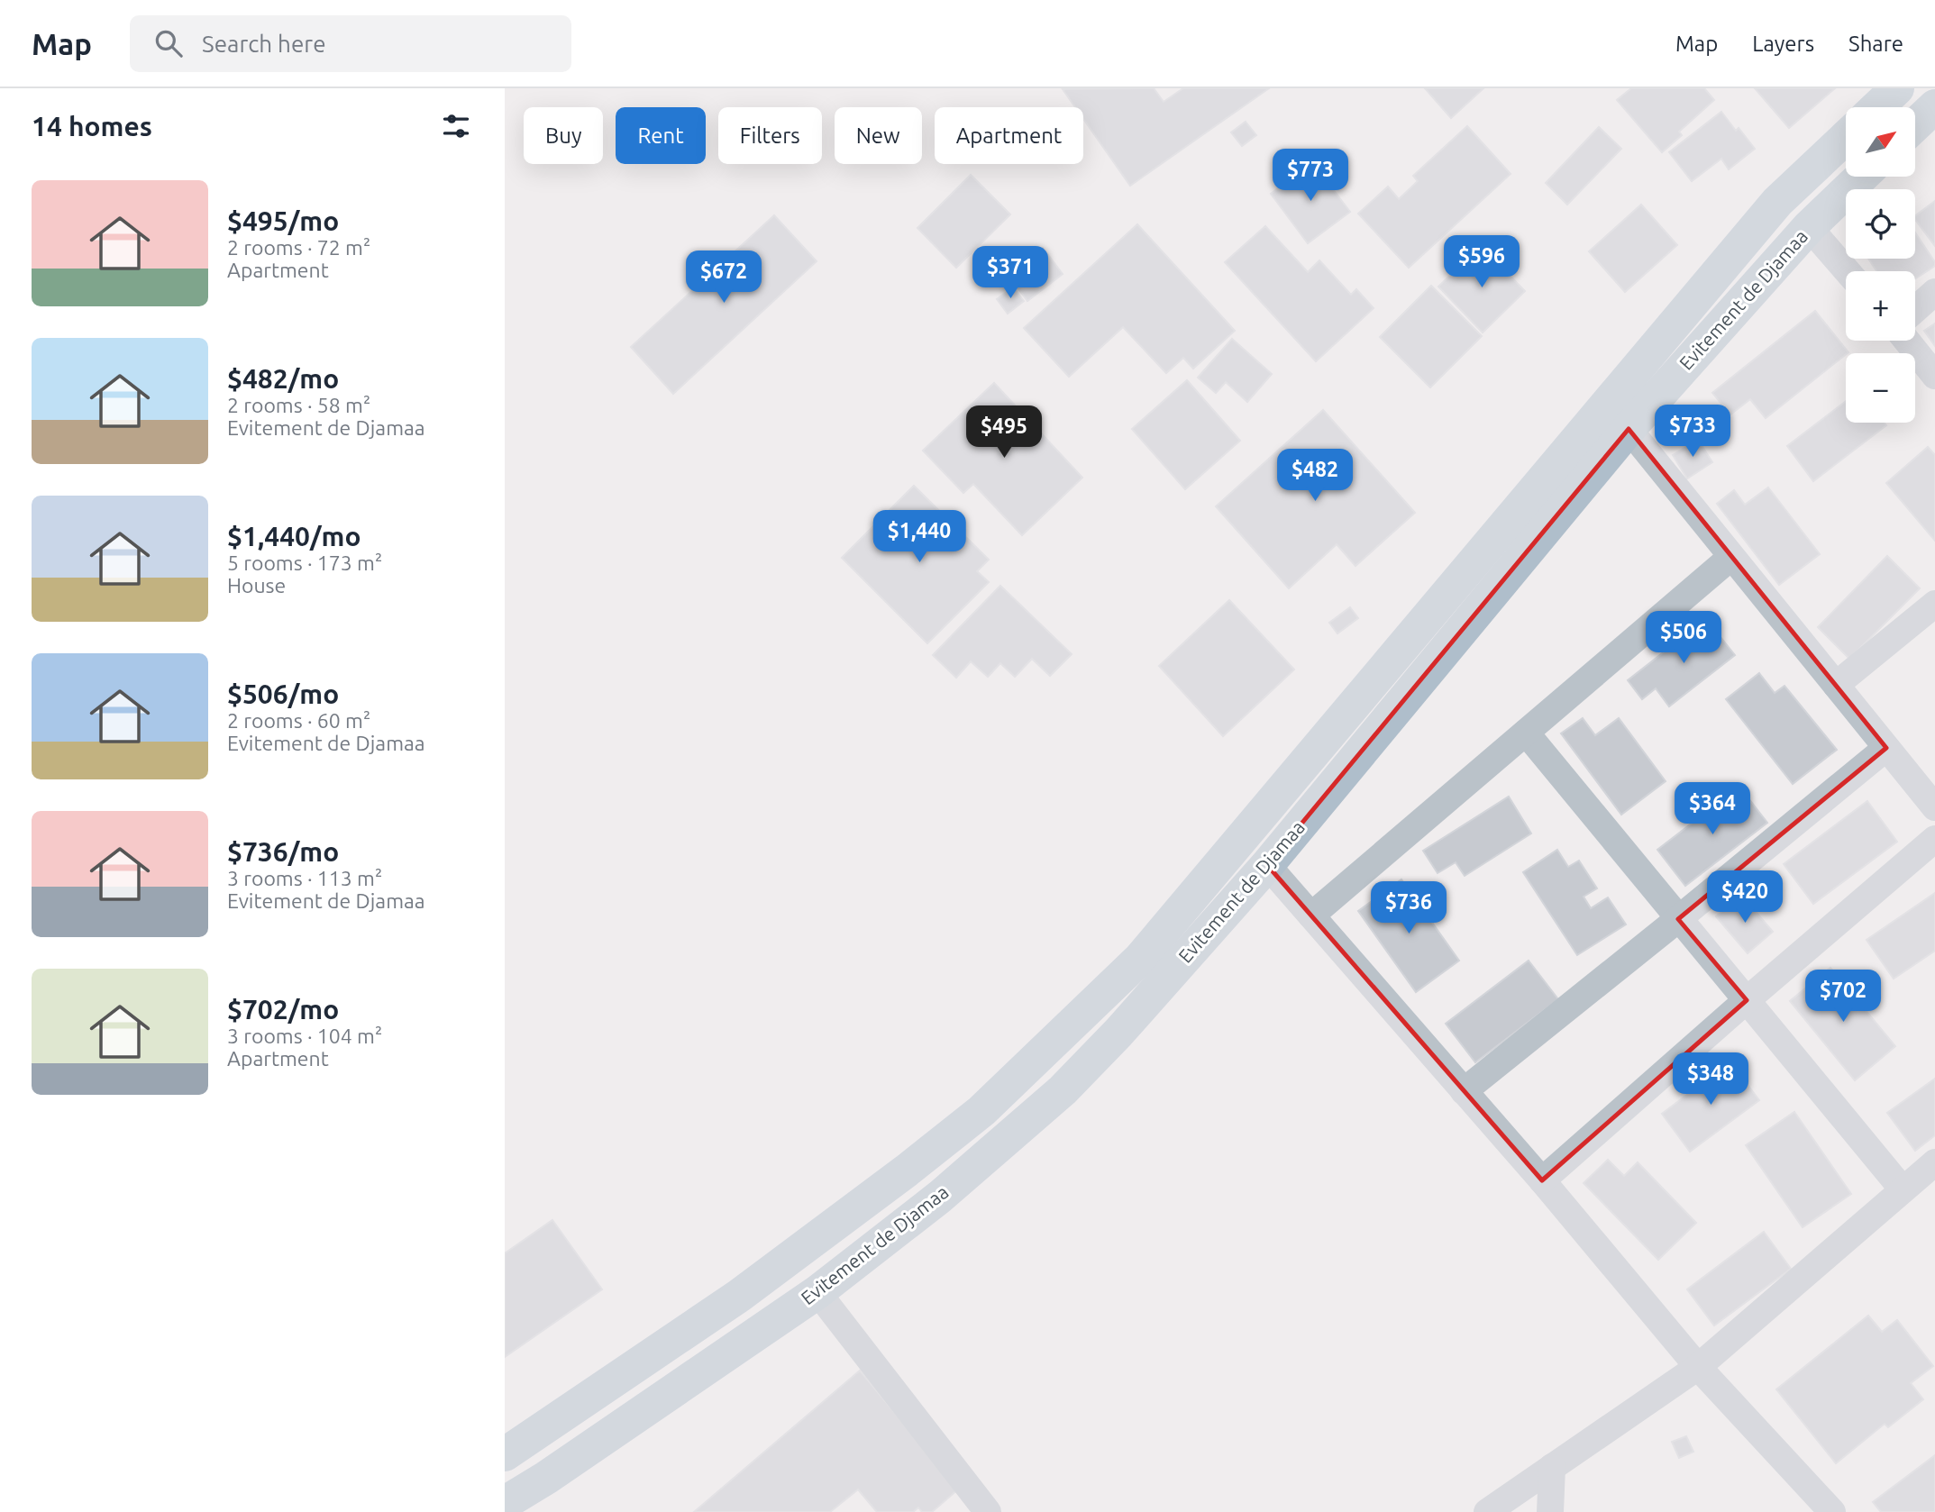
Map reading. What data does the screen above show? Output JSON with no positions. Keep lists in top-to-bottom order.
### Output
{
  "streets": {
    "main road": ["Evitement de Djamaa"]
  },
  "north": "top right",
  "page": {
    "header": "Map",
    "search": "Search here",
    "nav": ["Map", "Layers", "Share"],
    "heading": "14 homes",
    "map_buttons": ["+", "−"],
    "chip": [
      "Buy",
      "Rent",
      "Filters",
      "New",
      "Apartment"
    ],
    "price": [
      "$773",
      "$596",
      "$371",
      "$672",
      "$733",
      "$495",
      "$482",
      "$1,440",
      "$506",
      "$364",
      "$420",
      "$736",
      "$702",
      "$348"
    ],
    "list": [
      {
        "name": "$495/mo",
        "note": "2 rooms · 72 m² · Apartment"
      },
      {
        "name": "$482/mo",
        "note": "2 rooms · 58 m² · Evitement de Djamaa"
      },
      {
        "name": "$1,440/mo",
        "note": "5 rooms · 173 m² · House"
      },
      {
        "name": "$506/mo",
        "note": "2 rooms · 60 m² · Evitement de Djamaa"
      },
      {
        "name": "$736/mo",
        "note": "3 rooms · 113 m² · Evitement de Djamaa"
      },
      {
        "name": "$702/mo",
        "note": "3 rooms · 104 m² · Apartment"
      }
    ]
  }
}
